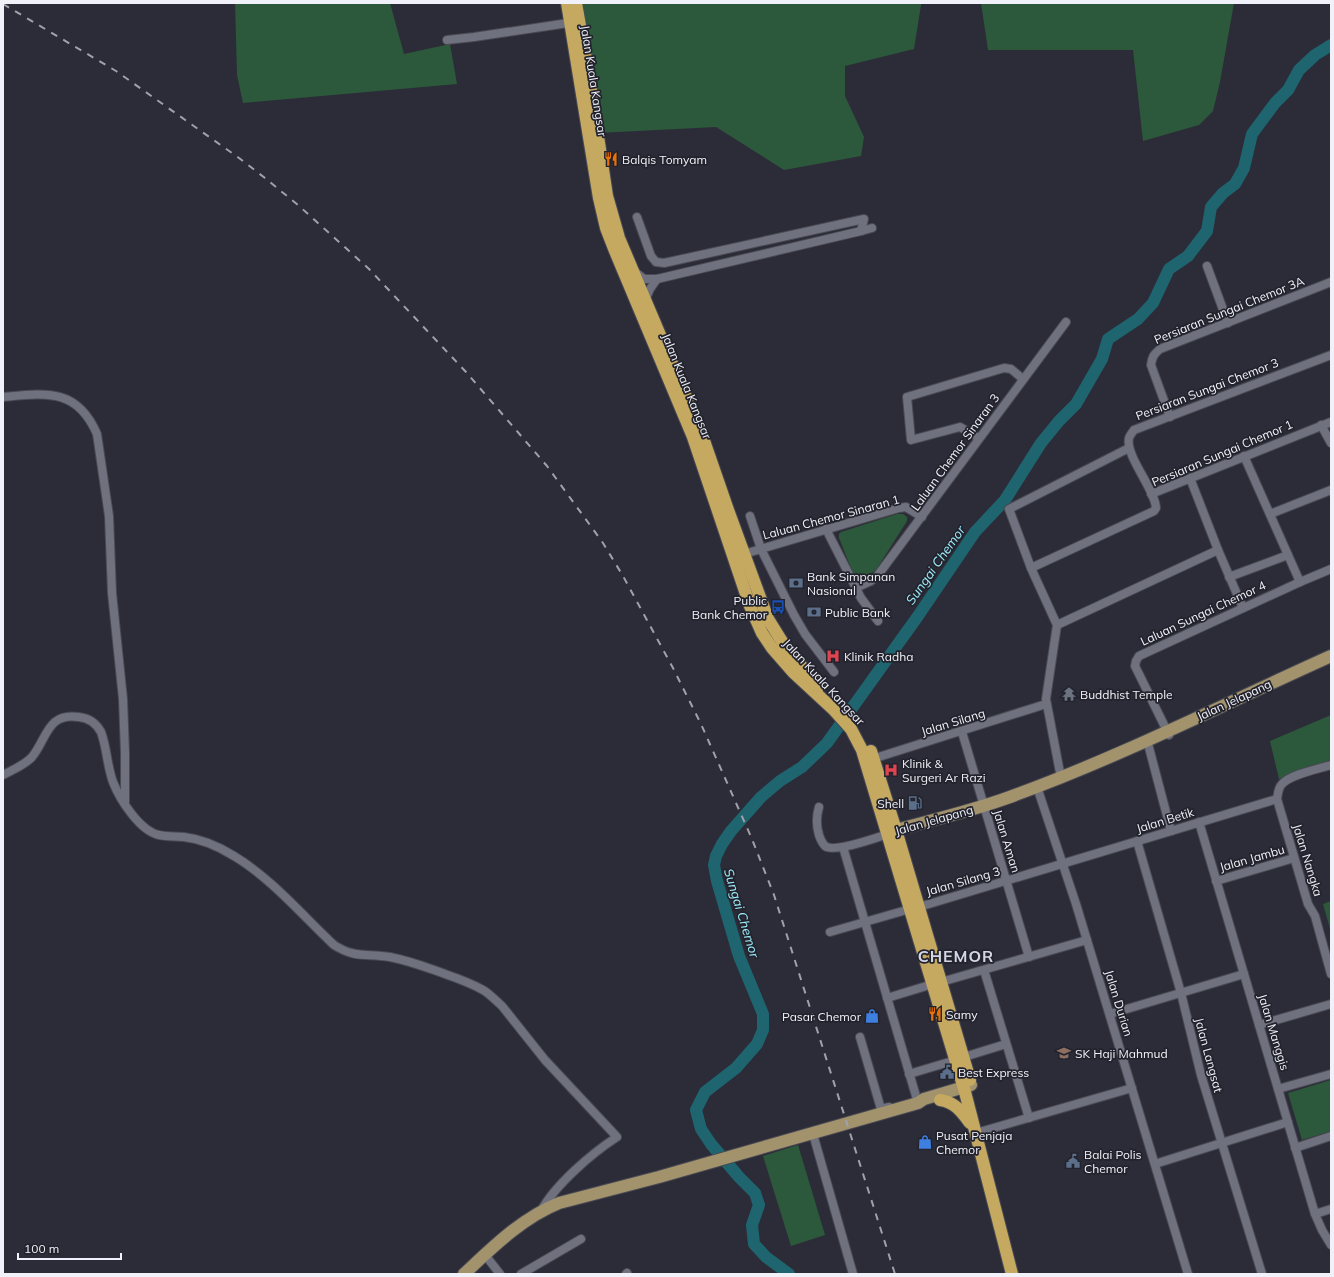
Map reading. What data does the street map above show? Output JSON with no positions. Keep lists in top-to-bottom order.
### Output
{
  "streets": {
    "highway": ["Jalan Kuala Kangsar"],
    "main road": ["Jalan Jelapang"],
    "street": [
      "Persiaran Sungai Chemor 3A",
      "Persiaran Sungai Chemor 3",
      "Laluan Chemor Sinaran 3",
      "Persiaran Sungai Chemor 1",
      "Laluan Chemor Sinaran 1",
      "Laluan Sungai Chemor 4",
      "Jalan Silang",
      "Jalan Betik",
      "Jalan Aman",
      "Jalan Jambu",
      "Jalan Nangka",
      "Jalan Silang 3",
      "Jalan Durian",
      "Jalan Manggis",
      "Jalan Langsat"
    ]
  },
  "crossings": [
    ["Jalan Kuala Kangsar", "Laluan Chemor Sinaran 1"],
    ["Jalan Kuala Kangsar", "Jalan Jelapang"],
    ["Jalan Kuala Kangsar", "Jalan Silang"],
    ["Jalan Kuala Kangsar", "Jalan Silang 3"],
    ["Persiaran Sungai Chemor 3A", "Persiaran Sungai Chemor 3"],
    ["Laluan Chemor Sinaran 3", "Laluan Chemor Sinaran 1"],
    ["Laluan Sungai Chemor 4", "Jalan Jelapang"],
    ["Jalan Jelapang", "Jalan Aman"],
    ["Jalan Jelapang", "Jalan Durian"],
    ["Jalan Silang", "Jalan Aman"],
    ["Jalan Betik", "Jalan Nangka"],
    ["Jalan Betik", "Jalan Silang 3"],
    ["Jalan Betik", "Jalan Durian"],
    ["Jalan Betik", "Jalan Manggis"],
    ["Jalan Betik", "Jalan Langsat"],
    ["Jalan Aman", "Jalan Silang 3"],
    ["Jalan Jambu", "Jalan Nangka"],
    ["Jalan Jambu", "Jalan Manggis"],
    ["Jalan Silang 3", "Jalan Durian"]
  ],
  "districts": ["CHEMOR"],
  "water": ["Sungai Chemor"],
  "places": {
    "restaurant": ["Balqis Tomyam", "Samy"],
    "bank": ["Bank Simpanan Nasional", "Public Bank"],
    "bus stop": ["Public Bank Chemor"],
    "hospital": ["Klinik Radha", "Klinik & Surgeri Ar Razi"],
    "temple": ["Buddhist Temple"],
    "fuel station": ["Shell"],
    "shop": ["Pasar Chemor", "Pusat Penjaja Chemor"],
    "school or university": ["SK Haji Mahmud"],
    "public building": ["Best Express", "Balai Polis Chemor"]
  },
  "scale_bar": "100 m"
}
